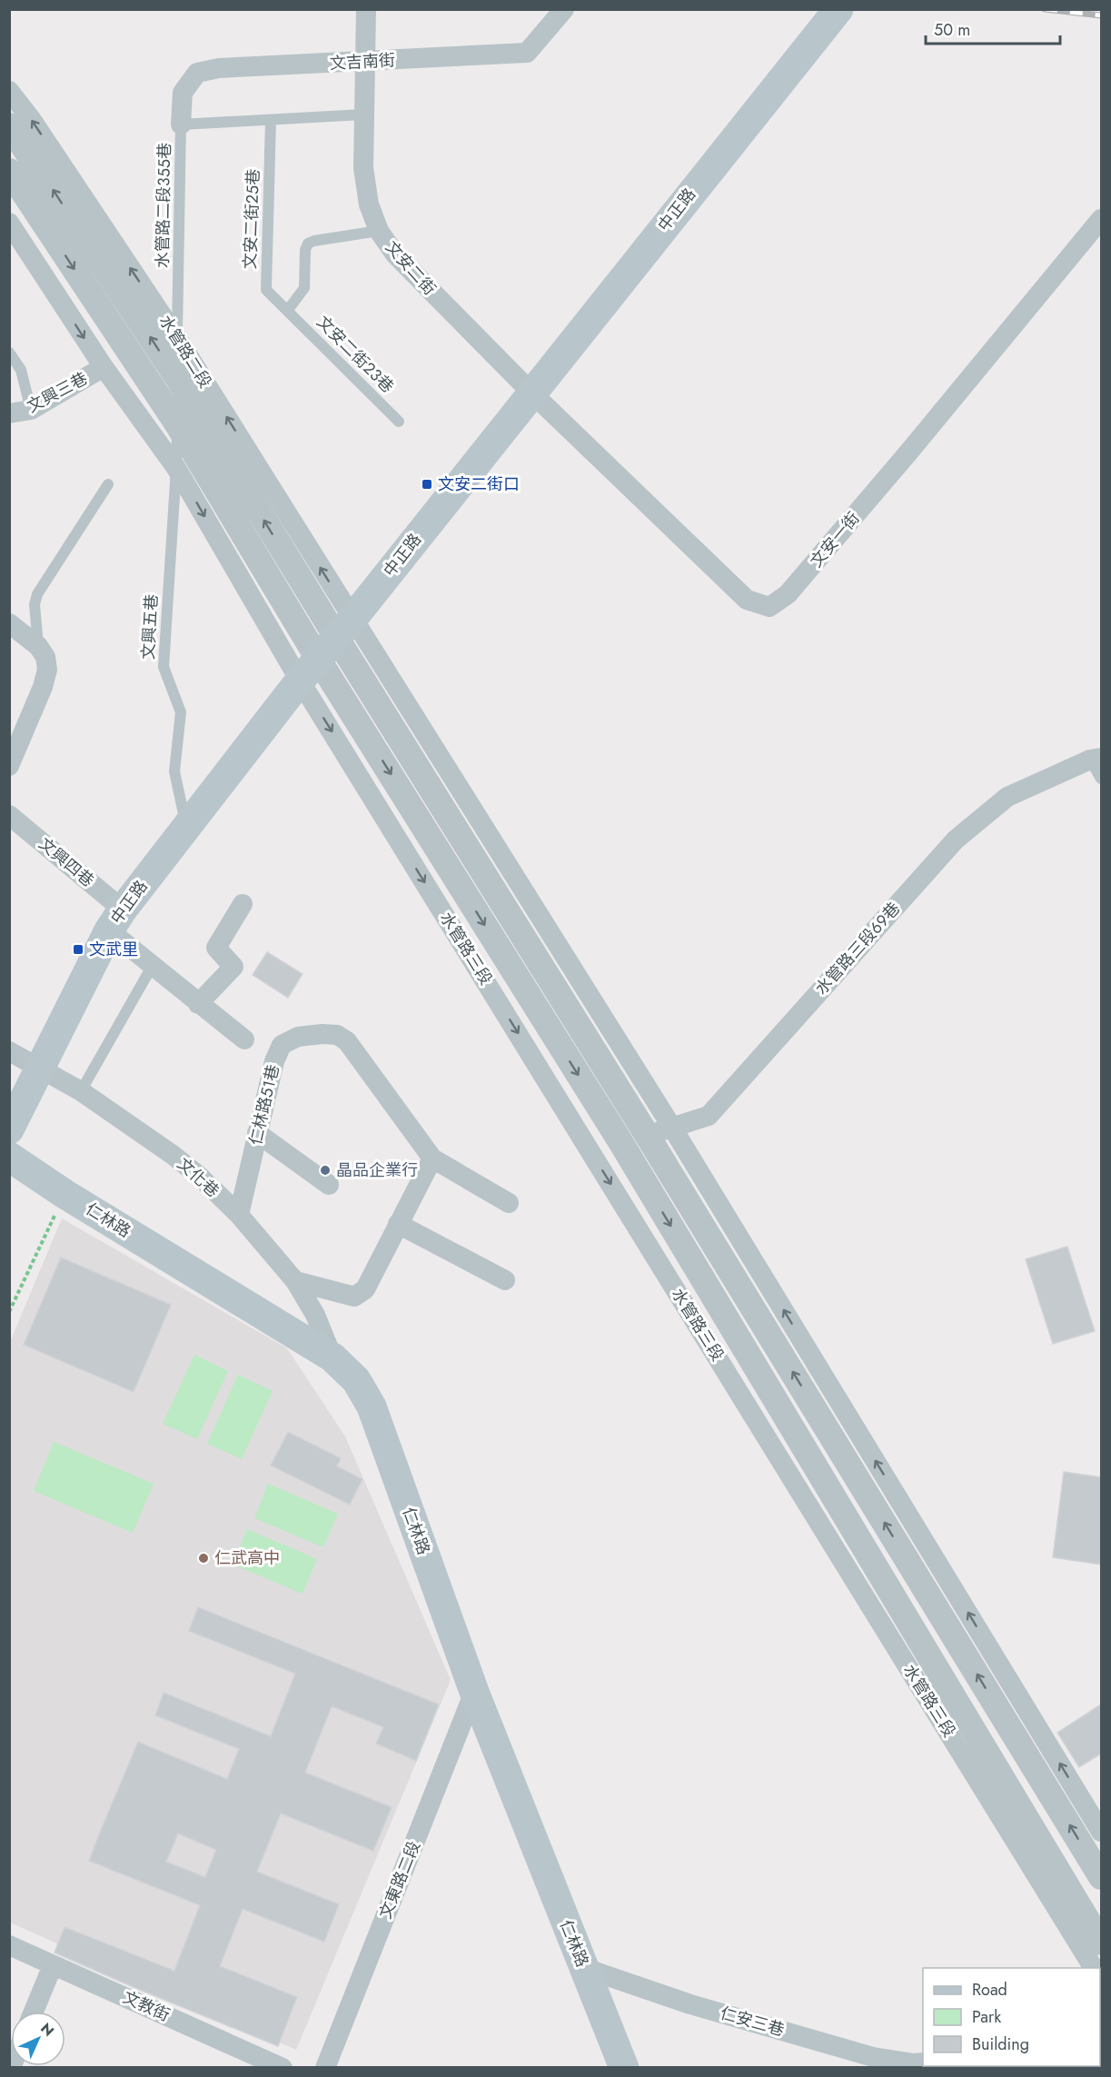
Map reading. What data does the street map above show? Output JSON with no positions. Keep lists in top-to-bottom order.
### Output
{
  "streets": {
    "main road": ["中正路", "仁林路"],
    "street": [
      "文吉南街",
      "文安二街",
      "水管路二段",
      "文興三巷",
      "文安一街",
      "文興四巷",
      "水管路三段",
      "水管路三段69巷",
      "仁林路51巷",
      "文化巷",
      "文東路二段",
      "文教街",
      "仁安三巷"
    ],
    "lane": [
      "水管路二段355巷",
      "文安二街25巷",
      "文安二街23巷",
      "文興五巷"
    ]
  },
  "crossings": [
    ["文吉南街", "水管路二段355巷"],
    ["文吉南街", "文安二街"],
    ["水管路二段355巷", "文安二街25巷"],
    ["水管路二段355巷", "文安二街"],
    ["水管路二段355巷", "水管路二段"],
    ["水管路二段355巷", "文興五巷"],
    ["中正路", "文安二街"],
    ["中正路", "水管路二段"],
    ["中正路", "文安一街"],
    ["中正路", "文興五巷"],
    ["中正路", "文興四巷"],
    ["中正路", "水管路三段"],
    ["中正路", "文化巷"],
    ["文安二街25巷", "文安二街23巷"],
    ["文安二街", "文安一街"],
    ["水管路二段", "文興五巷"],
    ["水管路二段", "水管路三段"],
    ["水管路三段", "水管路三段69巷"],
    ["仁林路51巷", "文化巷"],
    ["文化巷", "仁林路"],
    ["仁林路", "文東路二段"],
    ["仁林路", "仁安三巷"]
  ],
  "places": {
    "transit": ["文安二街口", "文武里"],
    "other": ["晶品企業行", "仁武高中"]
  },
  "legend": ["Road", "Park", "Building"],
  "scale_bar": "50 m",
  "north": "top right"
}
